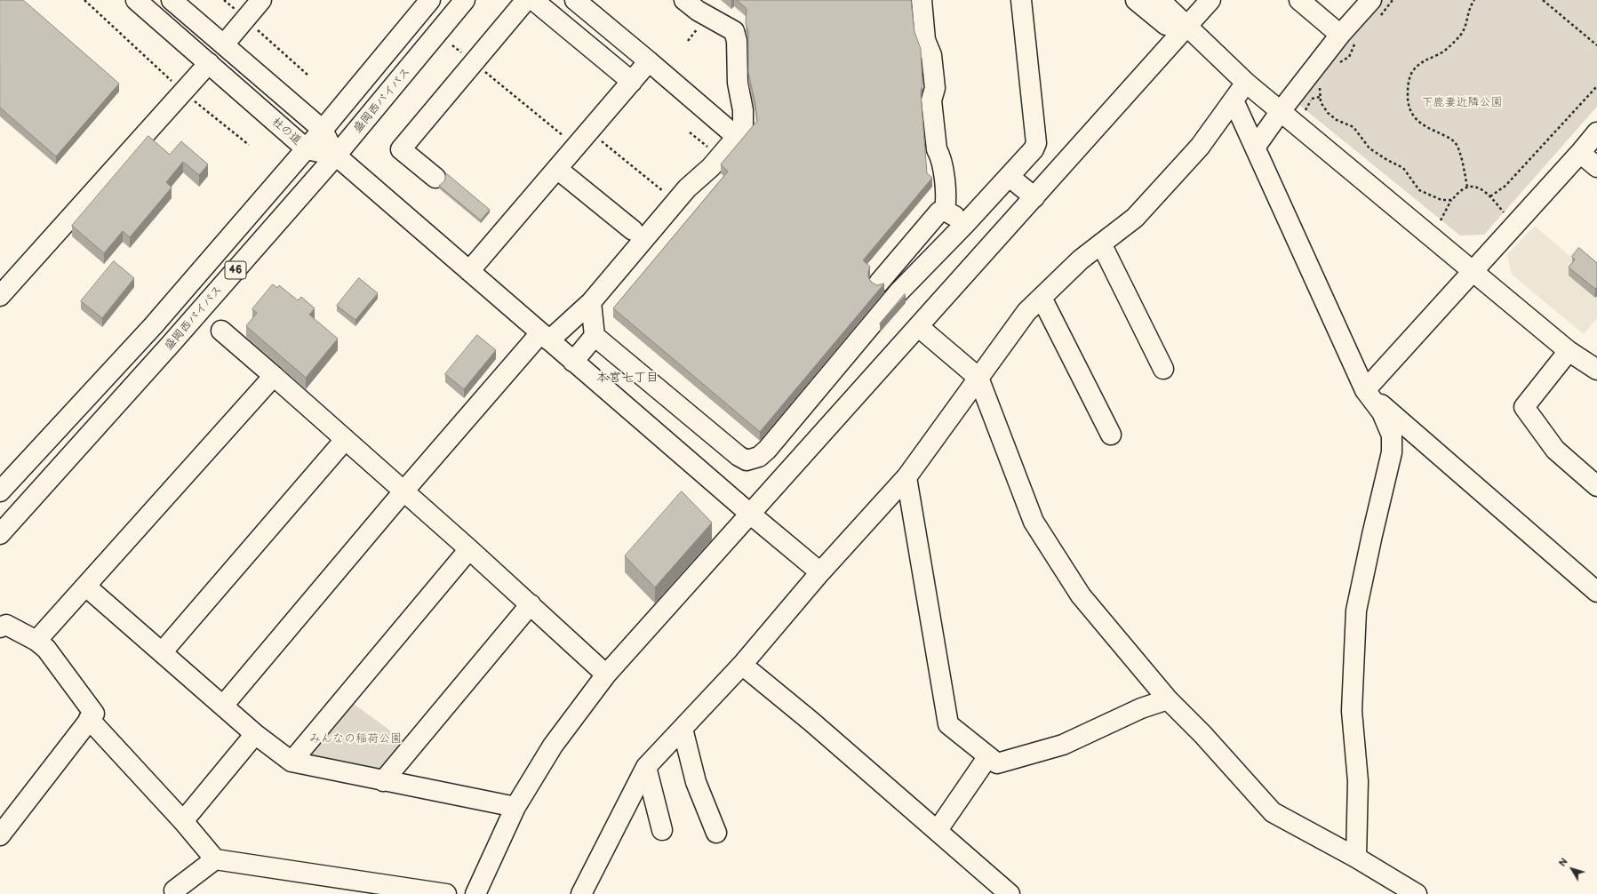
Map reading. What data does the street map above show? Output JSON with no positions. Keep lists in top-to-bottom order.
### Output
{
  "streets": {
    "main road": ["盛岡西バイパス", "杜の道", "46"]
  },
  "crossings": [
    ["盛岡西バイパス", "杜の道"],
    ["杜の道", "46"]
  ],
  "districts": ["本宮七丁目"],
  "parks": ["下鹿妻近隣公園", "みんなの稲荷公園"],
  "north": "top left"
}
